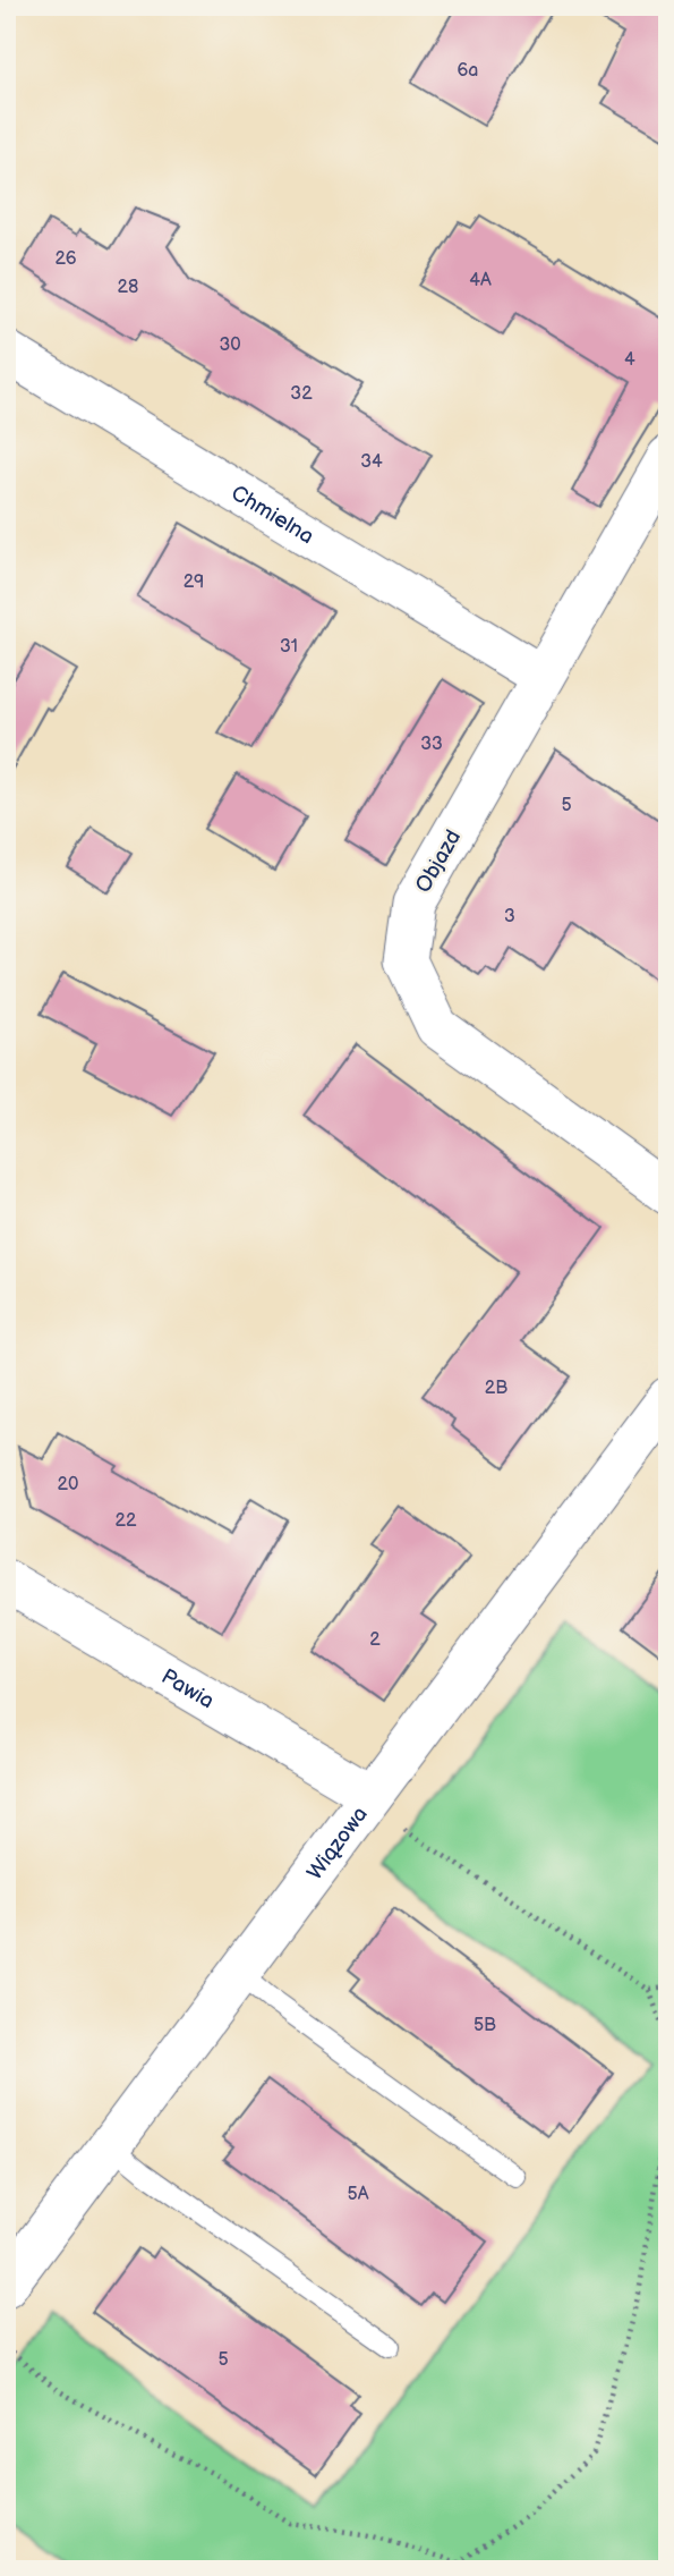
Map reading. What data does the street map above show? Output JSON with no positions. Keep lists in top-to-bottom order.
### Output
{
  "streets": {
    "street": [
      "Chmielna",
      "Objazd",
      "Pawia",
      "Wiązowa"
    ]
  },
  "crossings": [
    ["Chmielna", "Objazd"],
    ["Pawia", "Wiązowa"]
  ],
  "house_numbers": [
    "6a",
    "26",
    "4A",
    "28",
    "30",
    "4",
    "32",
    "34",
    "29",
    "31",
    "33",
    "5",
    "3",
    "2B",
    "20",
    "22",
    "2",
    "5B",
    "5A",
    "5"
  ]
}
